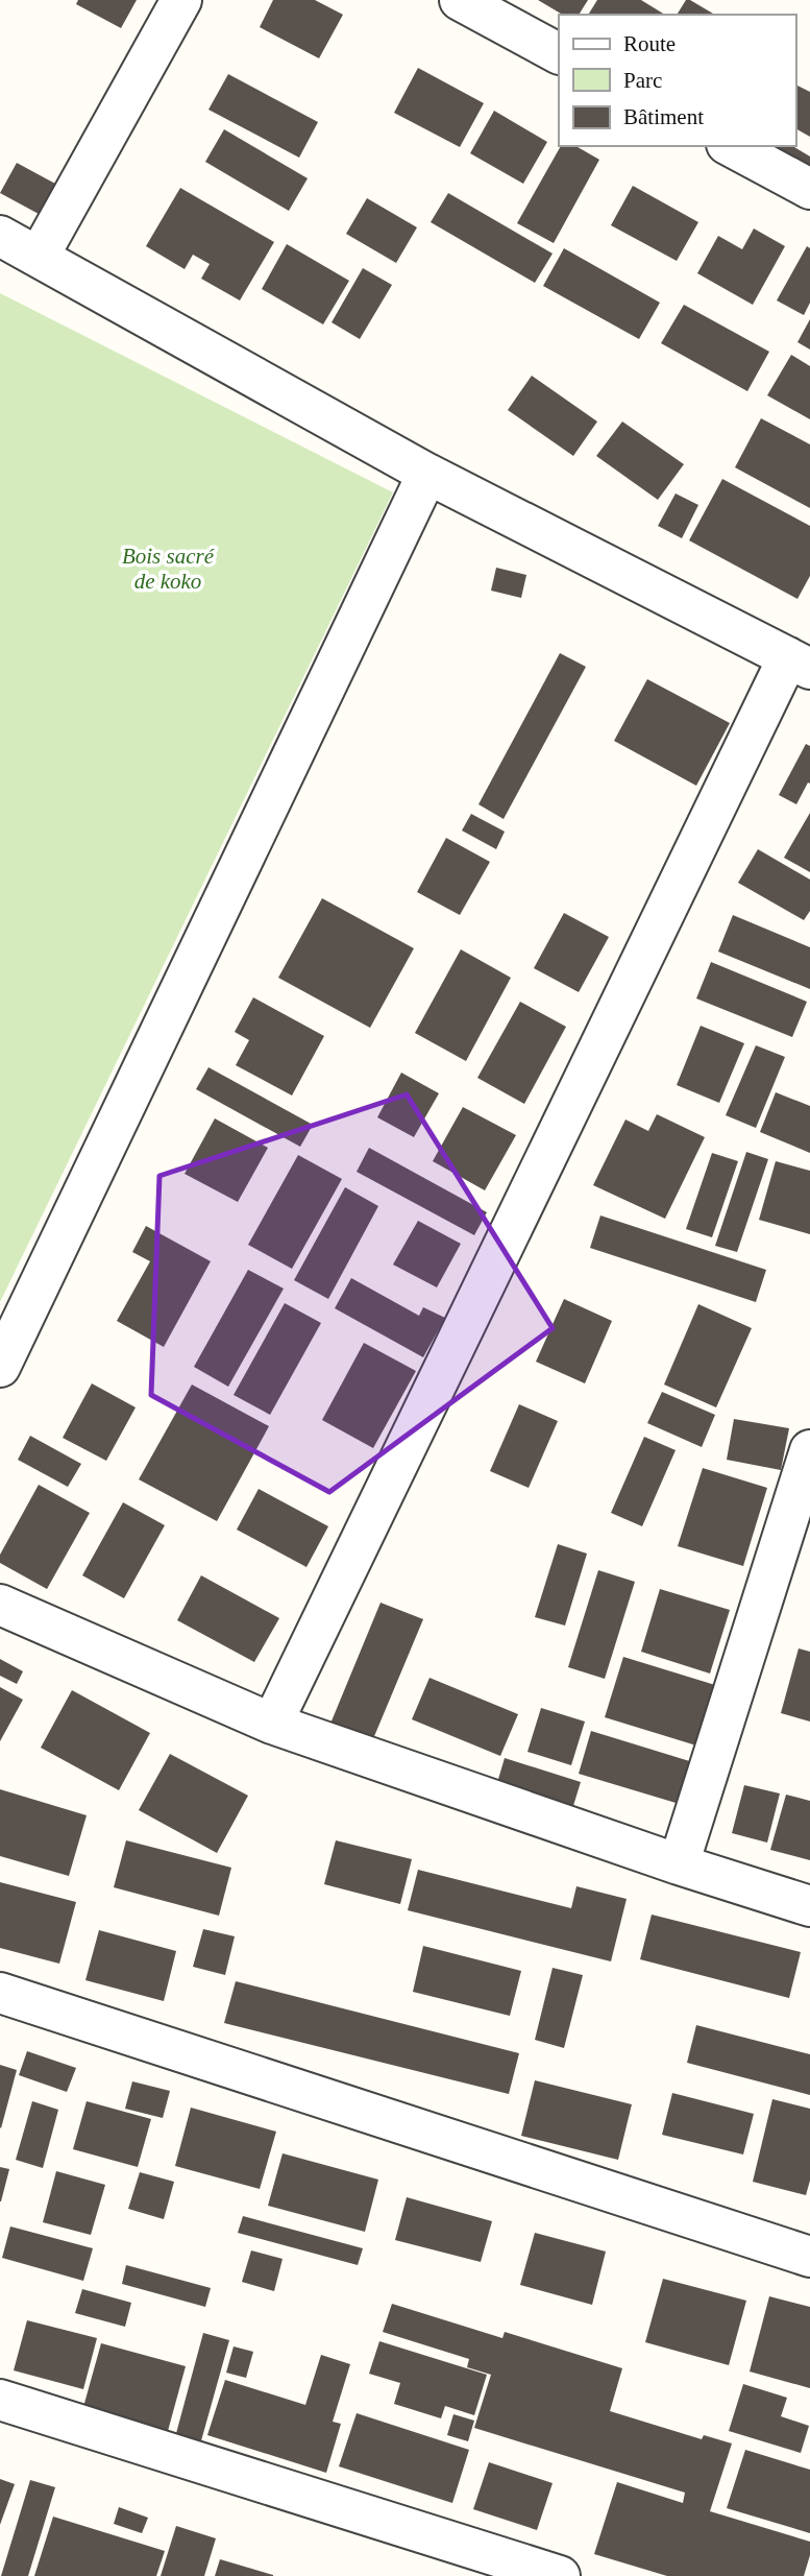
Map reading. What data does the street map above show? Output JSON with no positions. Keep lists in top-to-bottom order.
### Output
{
  "parks": ["Bois sacré de koko"],
  "legend": ["Route", "Parc", "Bâtiment"]
}
